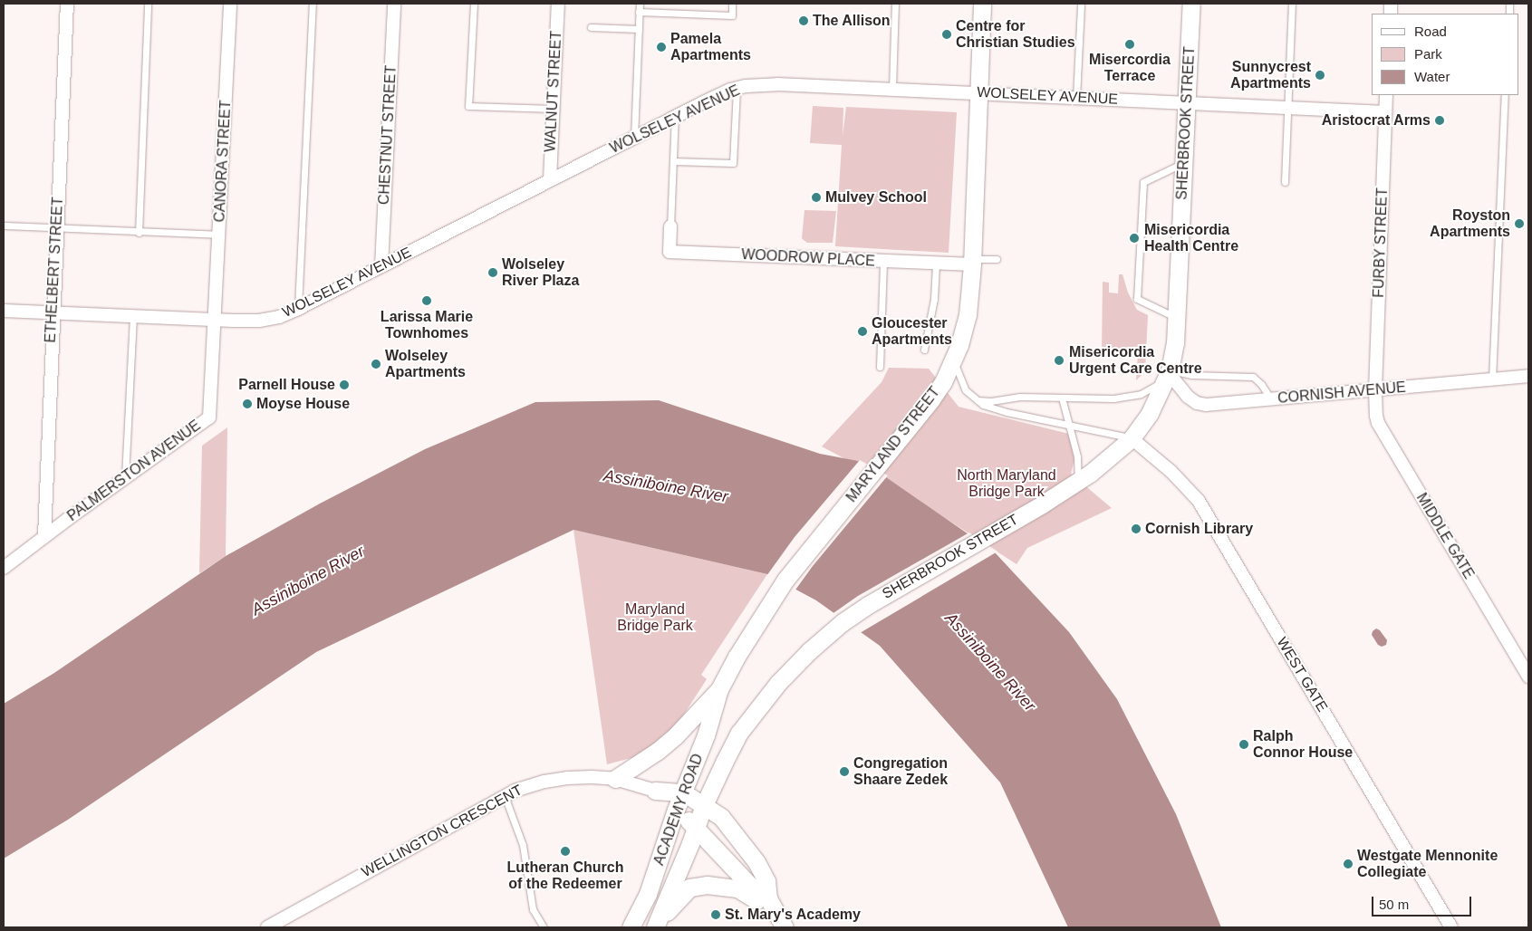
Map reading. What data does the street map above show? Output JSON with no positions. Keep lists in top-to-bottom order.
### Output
{
  "streets": {
    "main road": [
      "SHERBROOK STREET",
      "MARYLAND STREET",
      "ACADEMY ROAD",
      "WELLINGTON CRESCENT"
    ],
    "street": [
      "WALNUT STREET",
      "WOLSELEY AVENUE",
      "CHESTNUT STREET",
      "CANORA STREET",
      "FURBY STREET",
      "WOODROW PLACE",
      "ETHELBERT STREET",
      "CORNISH AVENUE",
      "PALMERSTON AVENUE",
      "MIDDLE GATE",
      "WEST GATE"
    ]
  },
  "crossings": [
    ["WALNUT STREET", "WOLSELEY AVENUE"],
    ["WOLSELEY AVENUE", "SHERBROOK STREET"],
    ["WOLSELEY AVENUE", "CHESTNUT STREET"],
    ["WOLSELEY AVENUE", "CANORA STREET"],
    ["WOLSELEY AVENUE", "FURBY STREET"],
    ["WOLSELEY AVENUE", "ETHELBERT STREET"],
    ["WOLSELEY AVENUE", "MARYLAND STREET"],
    ["WOLSELEY AVENUE", "PALMERSTON AVENUE"],
    ["SHERBROOK STREET", "CORNISH AVENUE"],
    ["SHERBROOK STREET", "WEST GATE"],
    ["SHERBROOK STREET", "ACADEMY ROAD"],
    ["CANORA STREET", "PALMERSTON AVENUE"],
    ["FURBY STREET", "CORNISH AVENUE"],
    ["FURBY STREET", "MIDDLE GATE"],
    ["WOODROW PLACE", "MARYLAND STREET"],
    ["ETHELBERT STREET", "PALMERSTON AVENUE"],
    ["CORNISH AVENUE", "MIDDLE GATE"],
    ["MARYLAND STREET", "ACADEMY ROAD"],
    ["ACADEMY ROAD", "WELLINGTON CRESCENT"]
  ],
  "water": ["Assiniboine River"],
  "parks": ["North Maryland Bridge Park", "Maryland Bridge Park"],
  "places": [
    "The Allison",
    "Centre for Christian Studies",
    "Misercordia Terrace",
    "Pamela Apartments",
    "Sunnycrest Apartments",
    "Aristocrat Arms",
    "Mulvey School",
    "Royston Apartments",
    "Misericordia Health Centre",
    "Wolseley River Plaza",
    "Larissa Marie Townhomes",
    "Gloucester Apartments",
    "Misericordia Urgent Care Centre",
    "Wolseley Apartments",
    "Parnell House",
    "Moyse House",
    "Cornish Library",
    "Ralph Connor House",
    "Congregation Shaare Zedek",
    "Lutheran Church of the Redeemer",
    "Westgate Mennonite Collegiate",
    "St. Mary's Academy"
  ],
  "legend": ["Road", "Park", "Water"],
  "scale_bar": "50 m"
}
